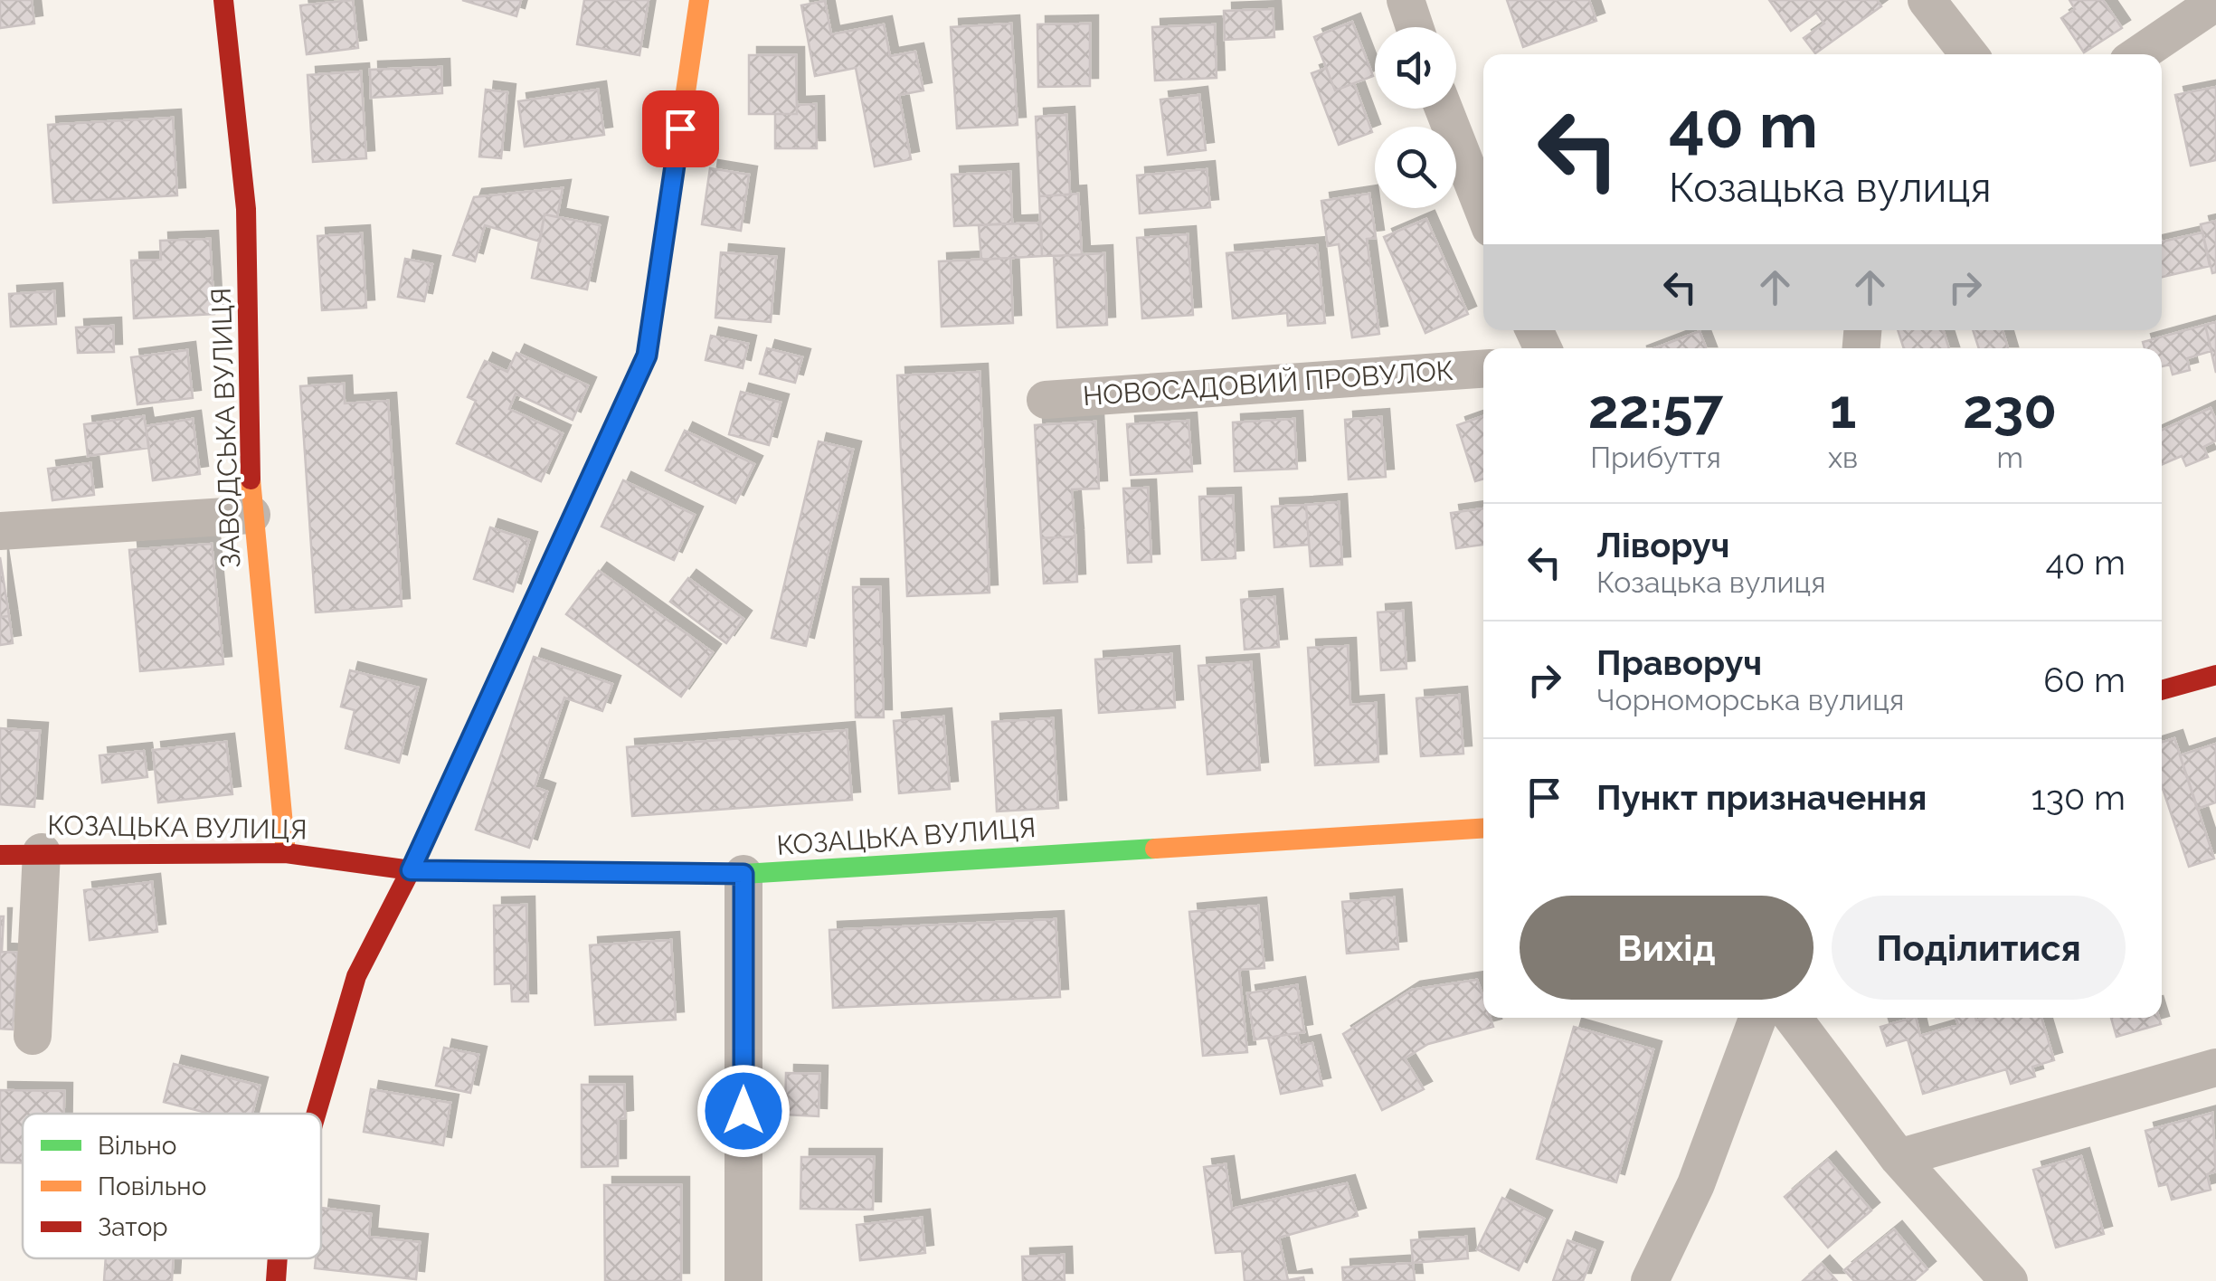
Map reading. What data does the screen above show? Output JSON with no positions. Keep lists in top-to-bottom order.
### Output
{
  "streets": {
    "street": ["НОВОСАДОВИЙ ПРОВУЛОК", "ЗАВОДСЬКА ВУЛИЦЯ", "КОЗАЦЬКА ВУЛИЦЯ"]
  },
  "crossings": [
    ["ЗАВОДСЬКА ВУЛИЦЯ", "КОЗАЦЬКА ВУЛИЦЯ"]
  ],
  "legend": ["Вільно", "Повільно", "Затор"],
  "page": {
    "turn": ["40 m", "Козацька вулиця"],
    "eta": [
      "22:57",
      "Прибуття",
      "1",
      "хв",
      "230",
      "m"
    ],
    "list": [
      {
        "name": "Ліворуч",
        "note": "Козацька вулиця",
        "value": "40 m"
      },
      {
        "name": "Праворуч",
        "note": "Чорноморська вулиця",
        "value": "60 m"
      },
      {
        "name": "Пункт призначення",
        "value": "130 m"
      }
    ],
    "buttons": ["Вихід", "Поділитися"]
  }
}
